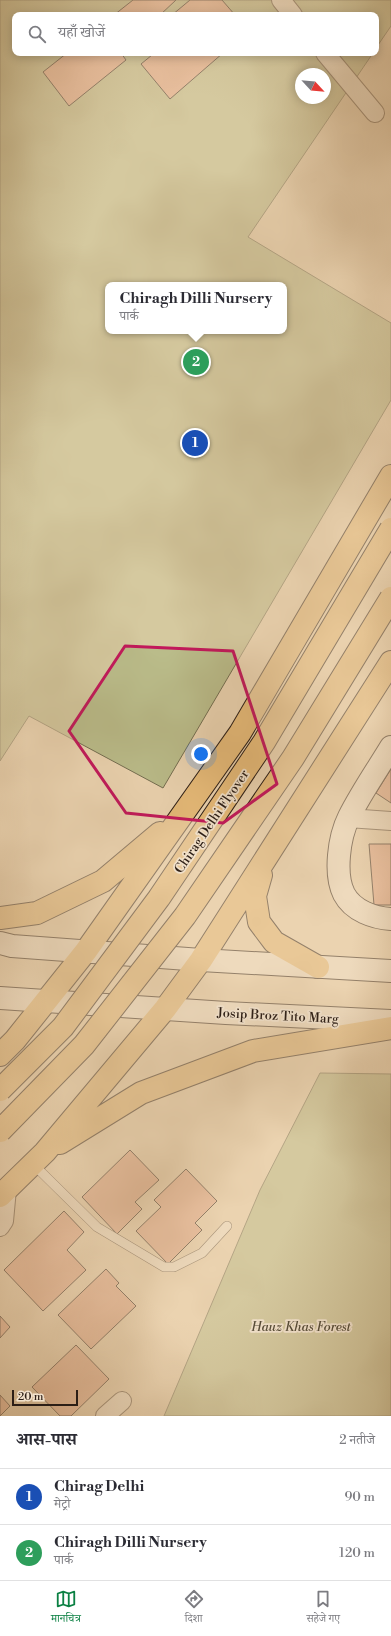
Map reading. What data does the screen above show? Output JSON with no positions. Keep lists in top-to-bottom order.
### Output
{
  "streets": {
    "main road": ["Chirag Delhi Flyover", "Josip Broz Tito Marg"]
  },
  "parks": ["Hauz Khas Forest"],
  "scale_bar": "20 m",
  "north": "bottom right",
  "page": {
    "search": "यहाँ खोजें",
    "popup": ["Chiragh Dilli Nursery", "पार्क"],
    "pins": ["2", "1"],
    "scale": "20 m",
    "heading": ["आस-पास", "2 नतीजे"],
    "list": [
      {
        "mark": "1",
        "name": "Chirag Delhi",
        "note": "मेट्रो",
        "value": "90 m"
      },
      {
        "mark": "2",
        "name": "Chiragh Dilli Nursery",
        "note": "पार्क",
        "value": "120 m"
      }
    ],
    "nav": ["मानचित्र", "दिशा", "सहेजे गए"]
  }
}
